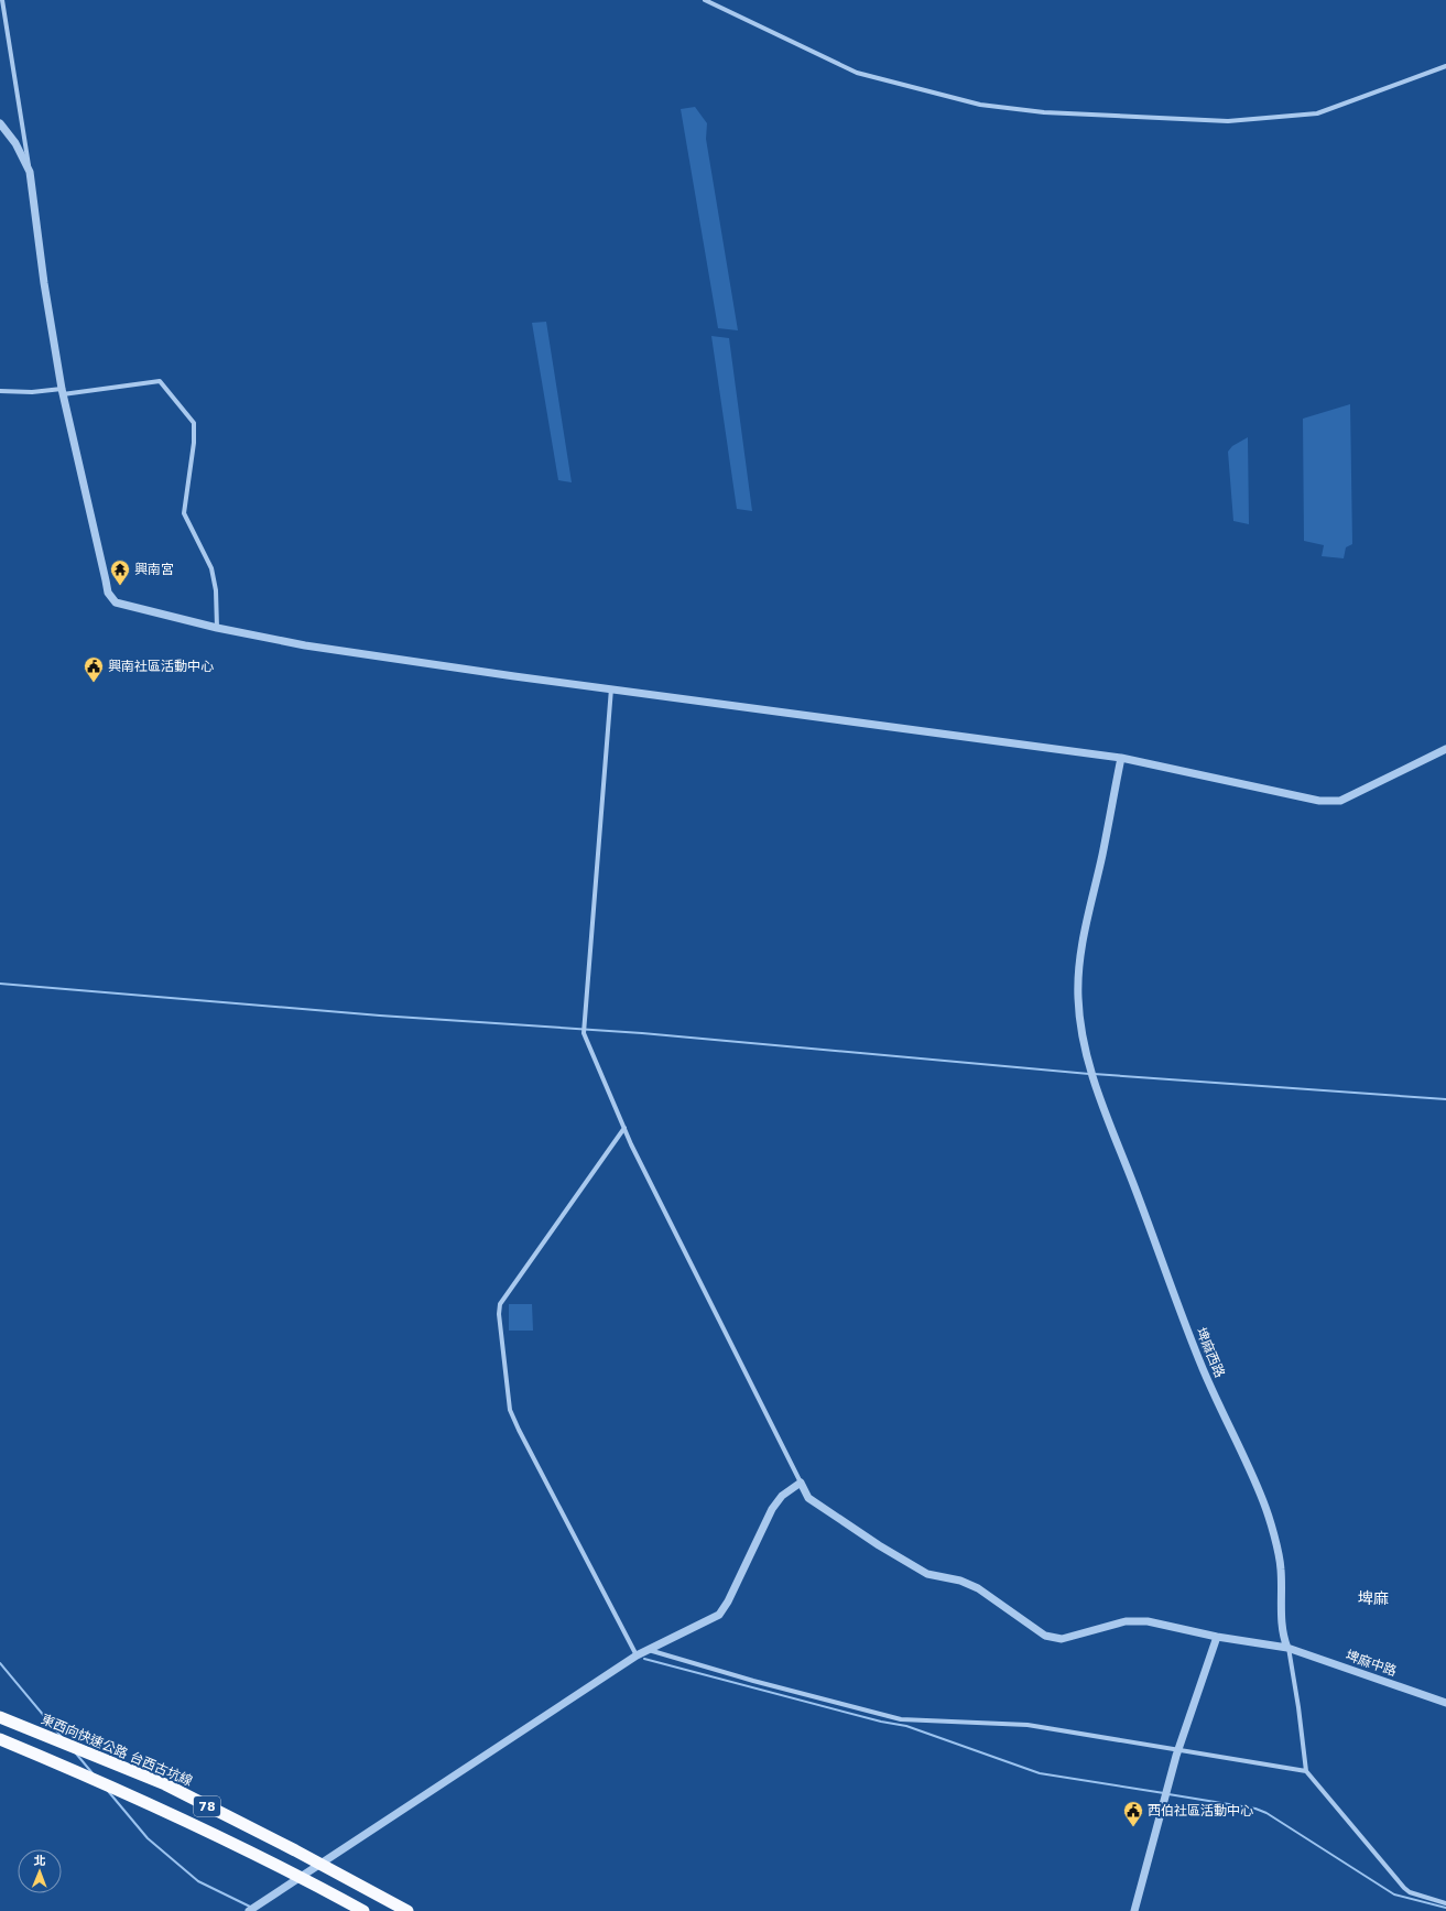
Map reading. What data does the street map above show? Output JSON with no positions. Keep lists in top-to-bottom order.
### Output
{
  "streets": {
    "highway": ["東西向快速公路 台西古坑線", "78"],
    "street": ["埤麻西路", "埤麻中路"]
  },
  "crossings": [
    ["埤麻西路", "埤麻中路"]
  ],
  "districts": ["埤麻"],
  "places": {
    "temple": ["興南宮"],
    "public building": ["興南社區活動中心", "西伯社區活動中心"]
  },
  "north": "top"
}
